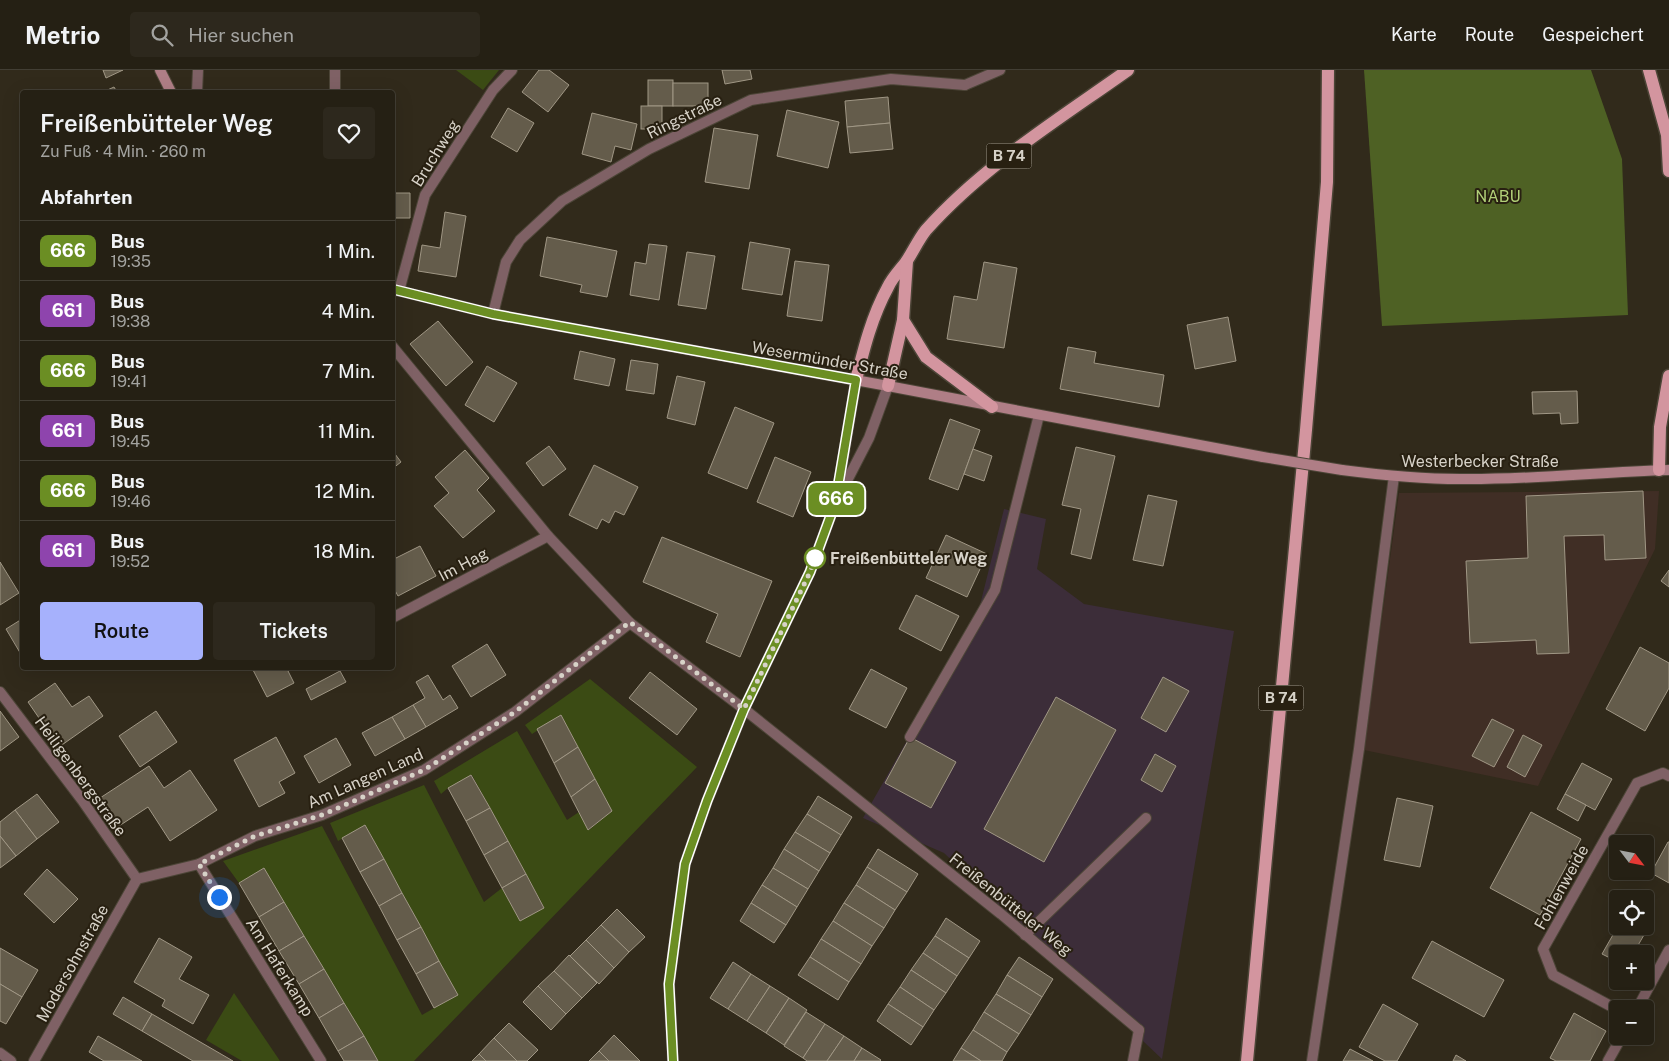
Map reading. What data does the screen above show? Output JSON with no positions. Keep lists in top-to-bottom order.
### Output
{
  "streets": {
    "main road": ["B 74"],
    "street": [
      "Ringstraße",
      "Bruchweg",
      "Wesermünder Straße",
      "Westerbecker Straße",
      "Im Hag",
      "Heiligenbergstraße",
      "Am Langen Land",
      "Fohlenweide",
      "Freißenbütteler Weg",
      "Modersohnstraße",
      "Am Haferkamp"
    ]
  },
  "crossings": [
    ["Ringstraße", "Wesermünder Straße"],
    ["Bruchweg", "Wesermünder Straße"],
    ["B 74", "Wesermünder Straße"],
    ["Wesermünder Straße", "Westerbecker Straße"],
    ["Im Hag", "Freißenbütteler Weg"],
    ["Heiligenbergstraße", "Am Langen Land"],
    ["Heiligenbergstraße", "Modersohnstraße"],
    ["Am Langen Land", "Freißenbütteler Weg"],
    ["Am Langen Land", "Modersohnstraße"],
    ["Am Langen Land", "Am Haferkamp"]
  ],
  "parks": ["NABU"],
  "places": ["Freißenbütteler Weg"],
  "lines": ["bus line 666"],
  "north": "bottom right",
  "page": {
    "header": "Metrio",
    "search": "Hier suchen",
    "nav": ["Karte", "Route", "Gespeichert"],
    "on_map": "666",
    "heading": [
      ["Freißenbütteler Weg", "Zu Fuß · 4 Min. · 260 m"],
      "Abfahrten"
    ],
    "list": [
      {
        "mark": "666",
        "name": "Bus",
        "note": "19:35",
        "value": "1 Min."
      },
      {
        "mark": "661",
        "name": "Bus",
        "note": "19:38",
        "value": "4 Min."
      },
      {
        "mark": "666",
        "name": "Bus",
        "note": "19:41",
        "value": "7 Min."
      },
      {
        "mark": "661",
        "name": "Bus",
        "note": "19:45",
        "value": "11 Min."
      },
      {
        "mark": "666",
        "name": "Bus",
        "note": "19:46",
        "value": "12 Min."
      },
      {
        "mark": "661",
        "name": "Bus",
        "note": "19:52",
        "value": "18 Min."
      }
    ],
    "buttons": ["Route", "Tickets"],
    "map_buttons": ["+", "−"]
  }
}
